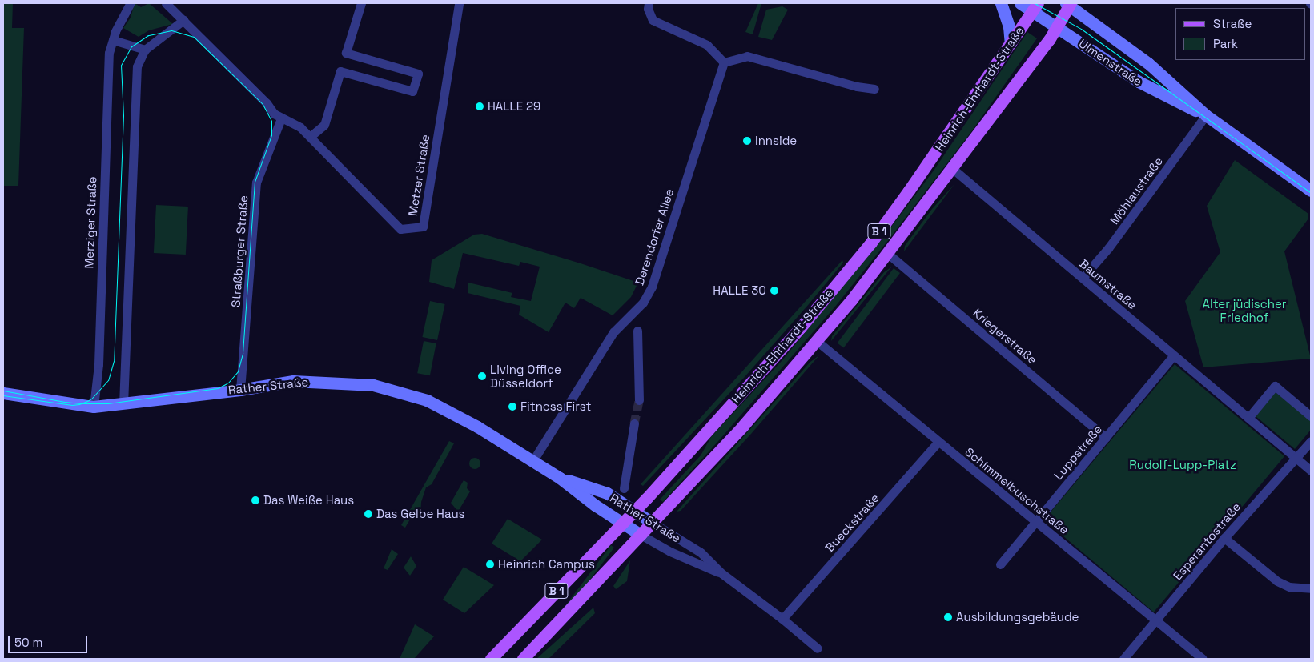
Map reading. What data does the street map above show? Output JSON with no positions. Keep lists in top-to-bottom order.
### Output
{
  "streets": {
    "main road": ["Heinrich-Ehrhardt-Straße", "B 1"],
    "street": [
      "Ulmenstraße",
      "Metzer Straße",
      "Möhlaustraße",
      "Merziger Straße",
      "Derendorfer Allee",
      "Straßburger Straße",
      "Baumstraße",
      "Kriegerstraße",
      "Rather Straße",
      "Luppstraße",
      "Schimmelbuschstraße",
      "Bueckstraße",
      "Esperantostraße"
    ]
  },
  "crossings": [
    ["Ulmenstraße", "Heinrich-Ehrhardt-Straße"],
    ["Ulmenstraße", "Möhlaustraße"],
    ["Ulmenstraße", "B 1"],
    ["Heinrich-Ehrhardt-Straße", "B 1"],
    ["Heinrich-Ehrhardt-Straße", "Baumstraße"],
    ["Heinrich-Ehrhardt-Straße", "Kriegerstraße"],
    ["Heinrich-Ehrhardt-Straße", "Rather Straße"],
    ["Heinrich-Ehrhardt-Straße", "Schimmelbuschstraße"],
    ["Metzer Straße", "Straßburger Straße"],
    ["Möhlaustraße", "Baumstraße"],
    ["Merziger Straße", "Rather Straße"],
    ["Derendorfer Allee", "Rather Straße"],
    ["Straßburger Straße", "Rather Straße"],
    ["Baumstraße", "Luppstraße"],
    ["Baumstraße", "Esperantostraße"],
    ["Kriegerstraße", "Luppstraße"],
    ["Rather Straße", "Bueckstraße"],
    ["Luppstraße", "Schimmelbuschstraße"],
    ["Schimmelbuschstraße", "Bueckstraße"],
    ["Schimmelbuschstraße", "Esperantostraße"]
  ],
  "parks": ["Alter jüdischer Friedhof", "Rudolf-Lupp-Platz"],
  "places": [
    "HALLE 29",
    "Innside",
    "HALLE 30",
    "Living Office Düsseldorf",
    "Fitness First",
    "Das Weiße Haus",
    "Das Gelbe Haus",
    "Heinrich Campus",
    "Ausbildungsgebäude"
  ],
  "legend": ["Straße", "Park"],
  "scale_bar": "50 m"
}
